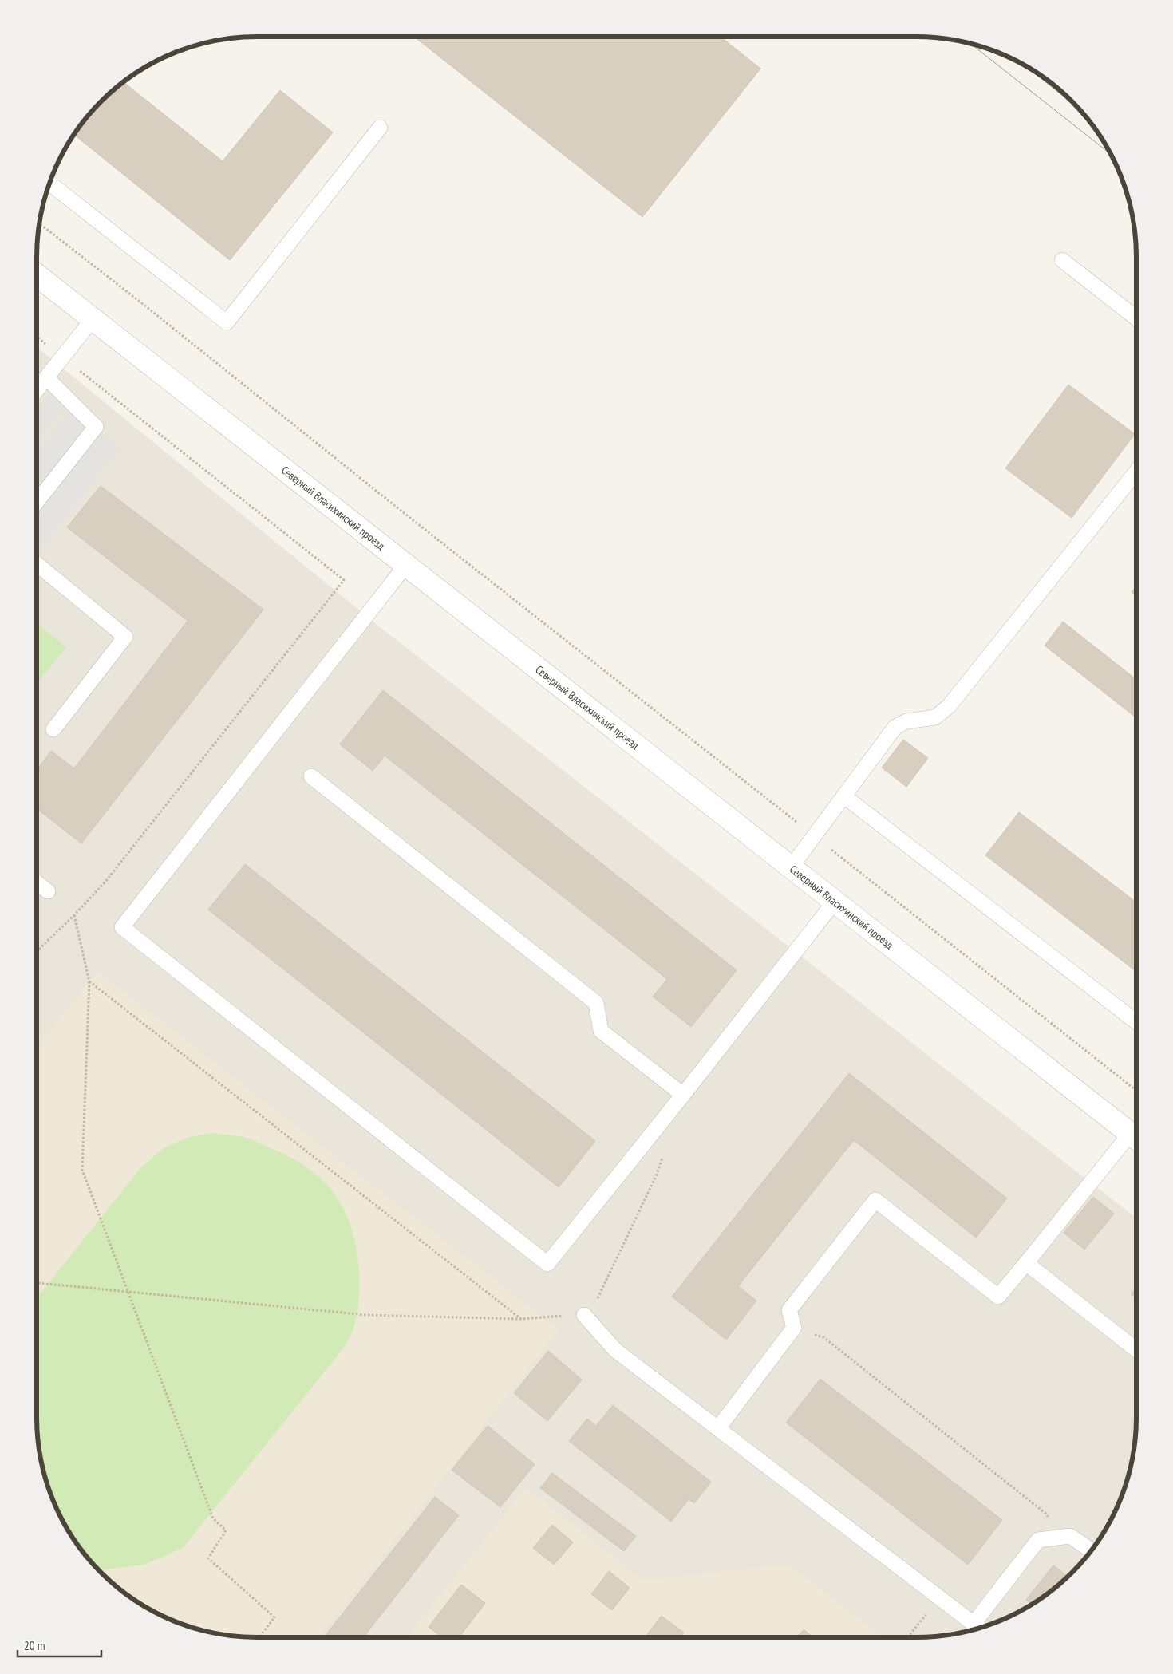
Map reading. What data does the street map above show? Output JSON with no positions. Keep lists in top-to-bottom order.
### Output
{
  "streets": {
    "street": ["Северный Власихинский проезд"]
  },
  "scale_bar": "20 m"
}
